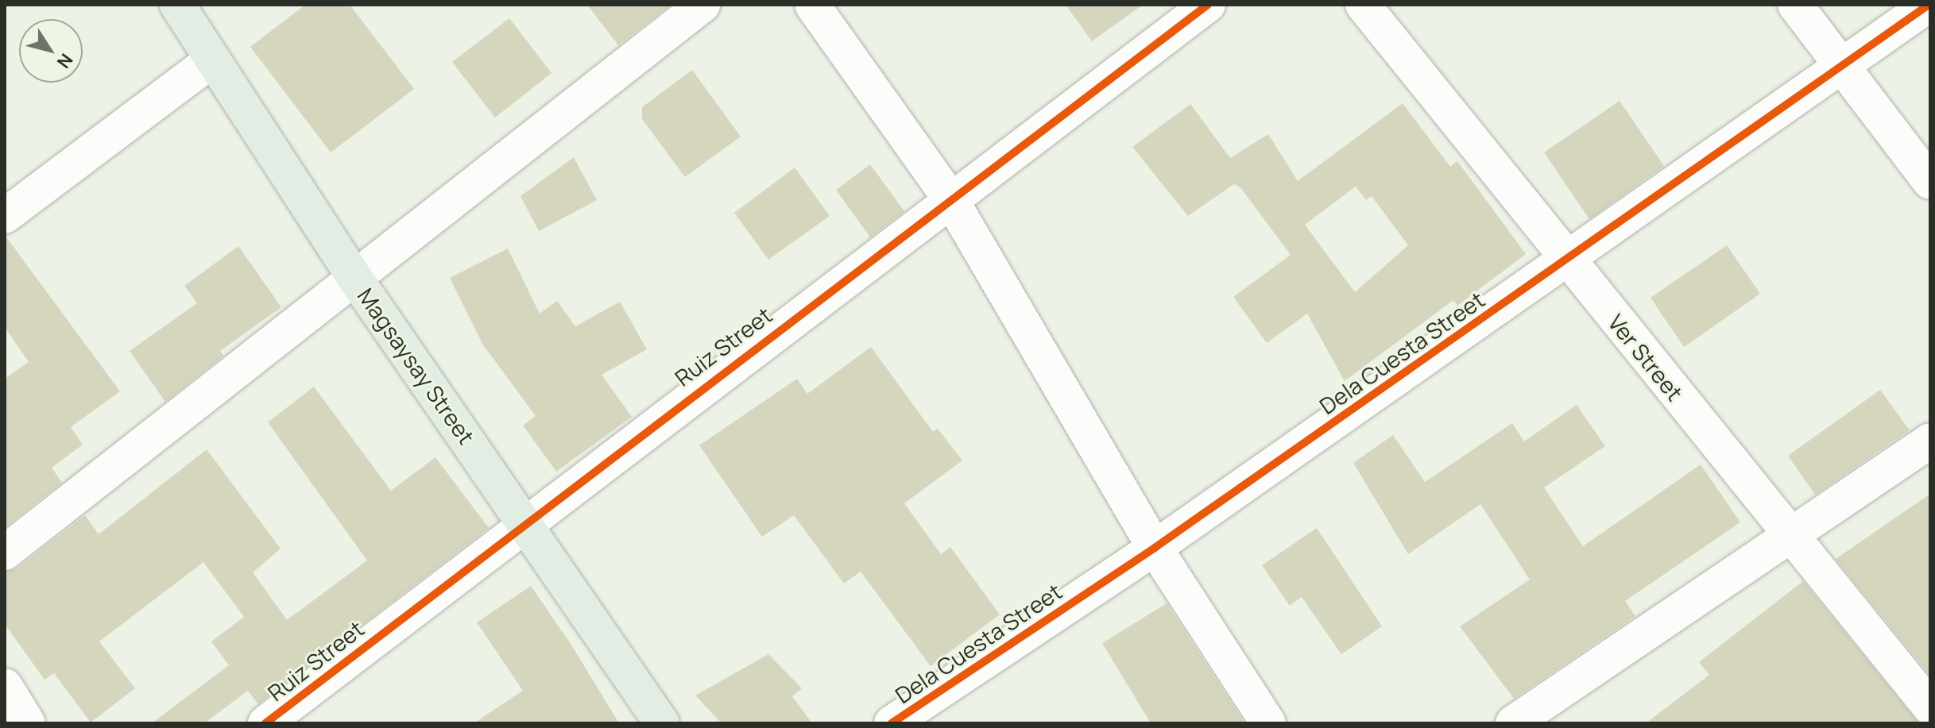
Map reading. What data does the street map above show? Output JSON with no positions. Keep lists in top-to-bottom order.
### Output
{
  "streets": {
    "main road": ["Magsaysay Street"],
    "street": ["Ruiz Street", "Dela Cuesta Street", "Ver Street"]
  },
  "crossings": [
    ["Ruiz Street", "Magsaysay Street"],
    ["Dela Cuesta Street", "Ver Street"]
  ],
  "north": "bottom right"
}
